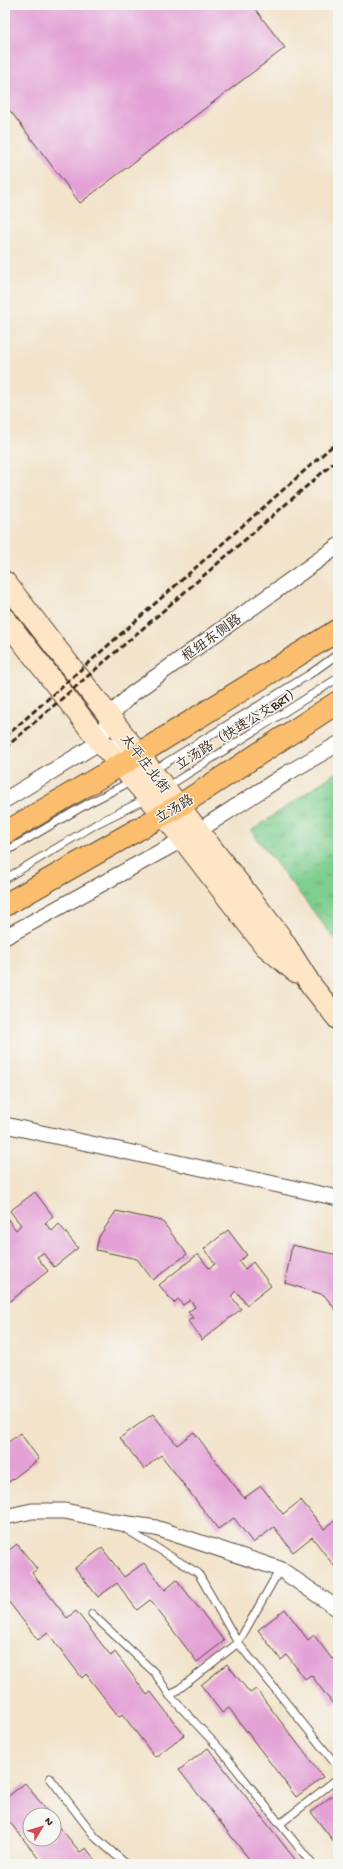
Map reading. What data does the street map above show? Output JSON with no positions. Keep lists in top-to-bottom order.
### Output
{
  "streets": {
    "main road": ["太平庄北街", "立汤路"],
    "street": ["枢纽东侧路"],
    "lane": ["立汤路（快速公交BRT）"]
  },
  "crossings": [
    ["枢纽东侧路", "太平庄北街"],
    ["立汤路（快速公交BRT）", "太平庄北街"],
    ["太平庄北街", "立汤路"]
  ],
  "north": "top right"
}
